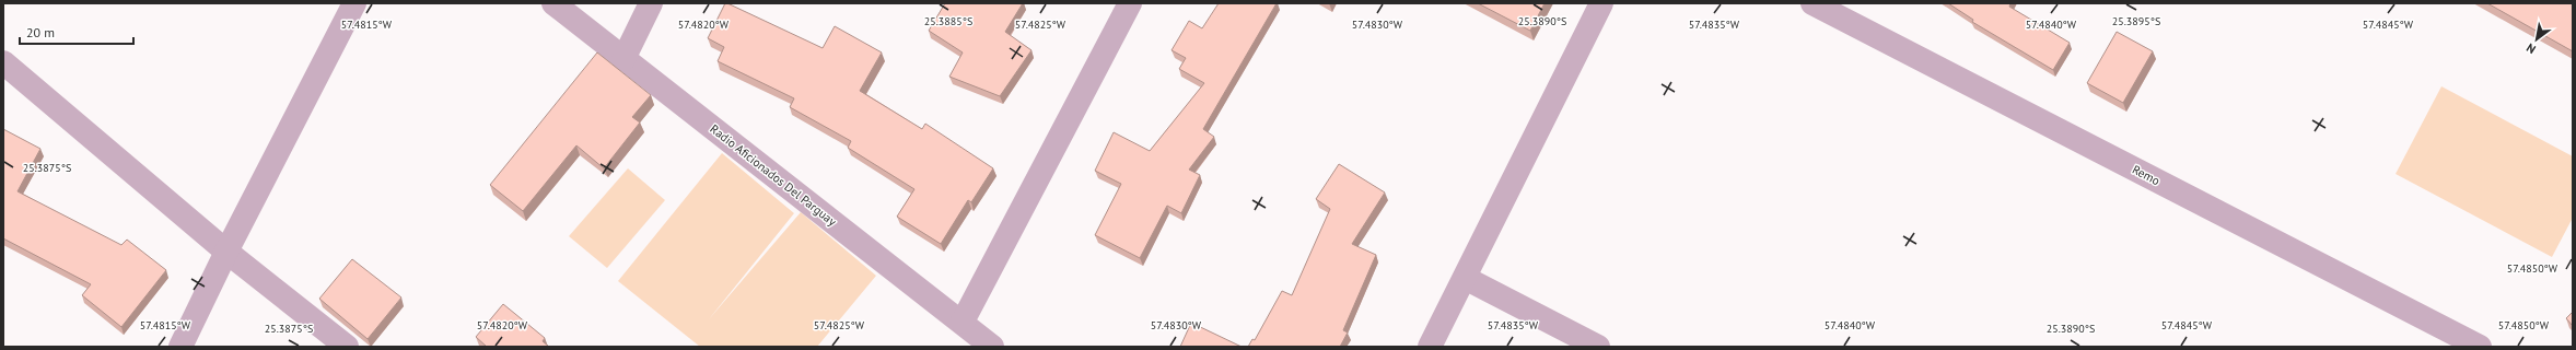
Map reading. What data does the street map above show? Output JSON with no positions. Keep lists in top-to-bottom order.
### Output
{
  "streets": {
    "street": ["Radio Aficionados Del Parguay", "Remo"]
  },
  "scale_bar": "20 m",
  "north": "bottom left",
  "coordinates": [
    "25.3895°S",
    "25.3885°S",
    "25.3890°S",
    "57.4845°W",
    "57.4815°W",
    "57.4820°W",
    "57.4825°W",
    "57.4830°W",
    "57.4835°W",
    "57.4840°W",
    "25.3875°S",
    "57.4850°W"
  ]
}
